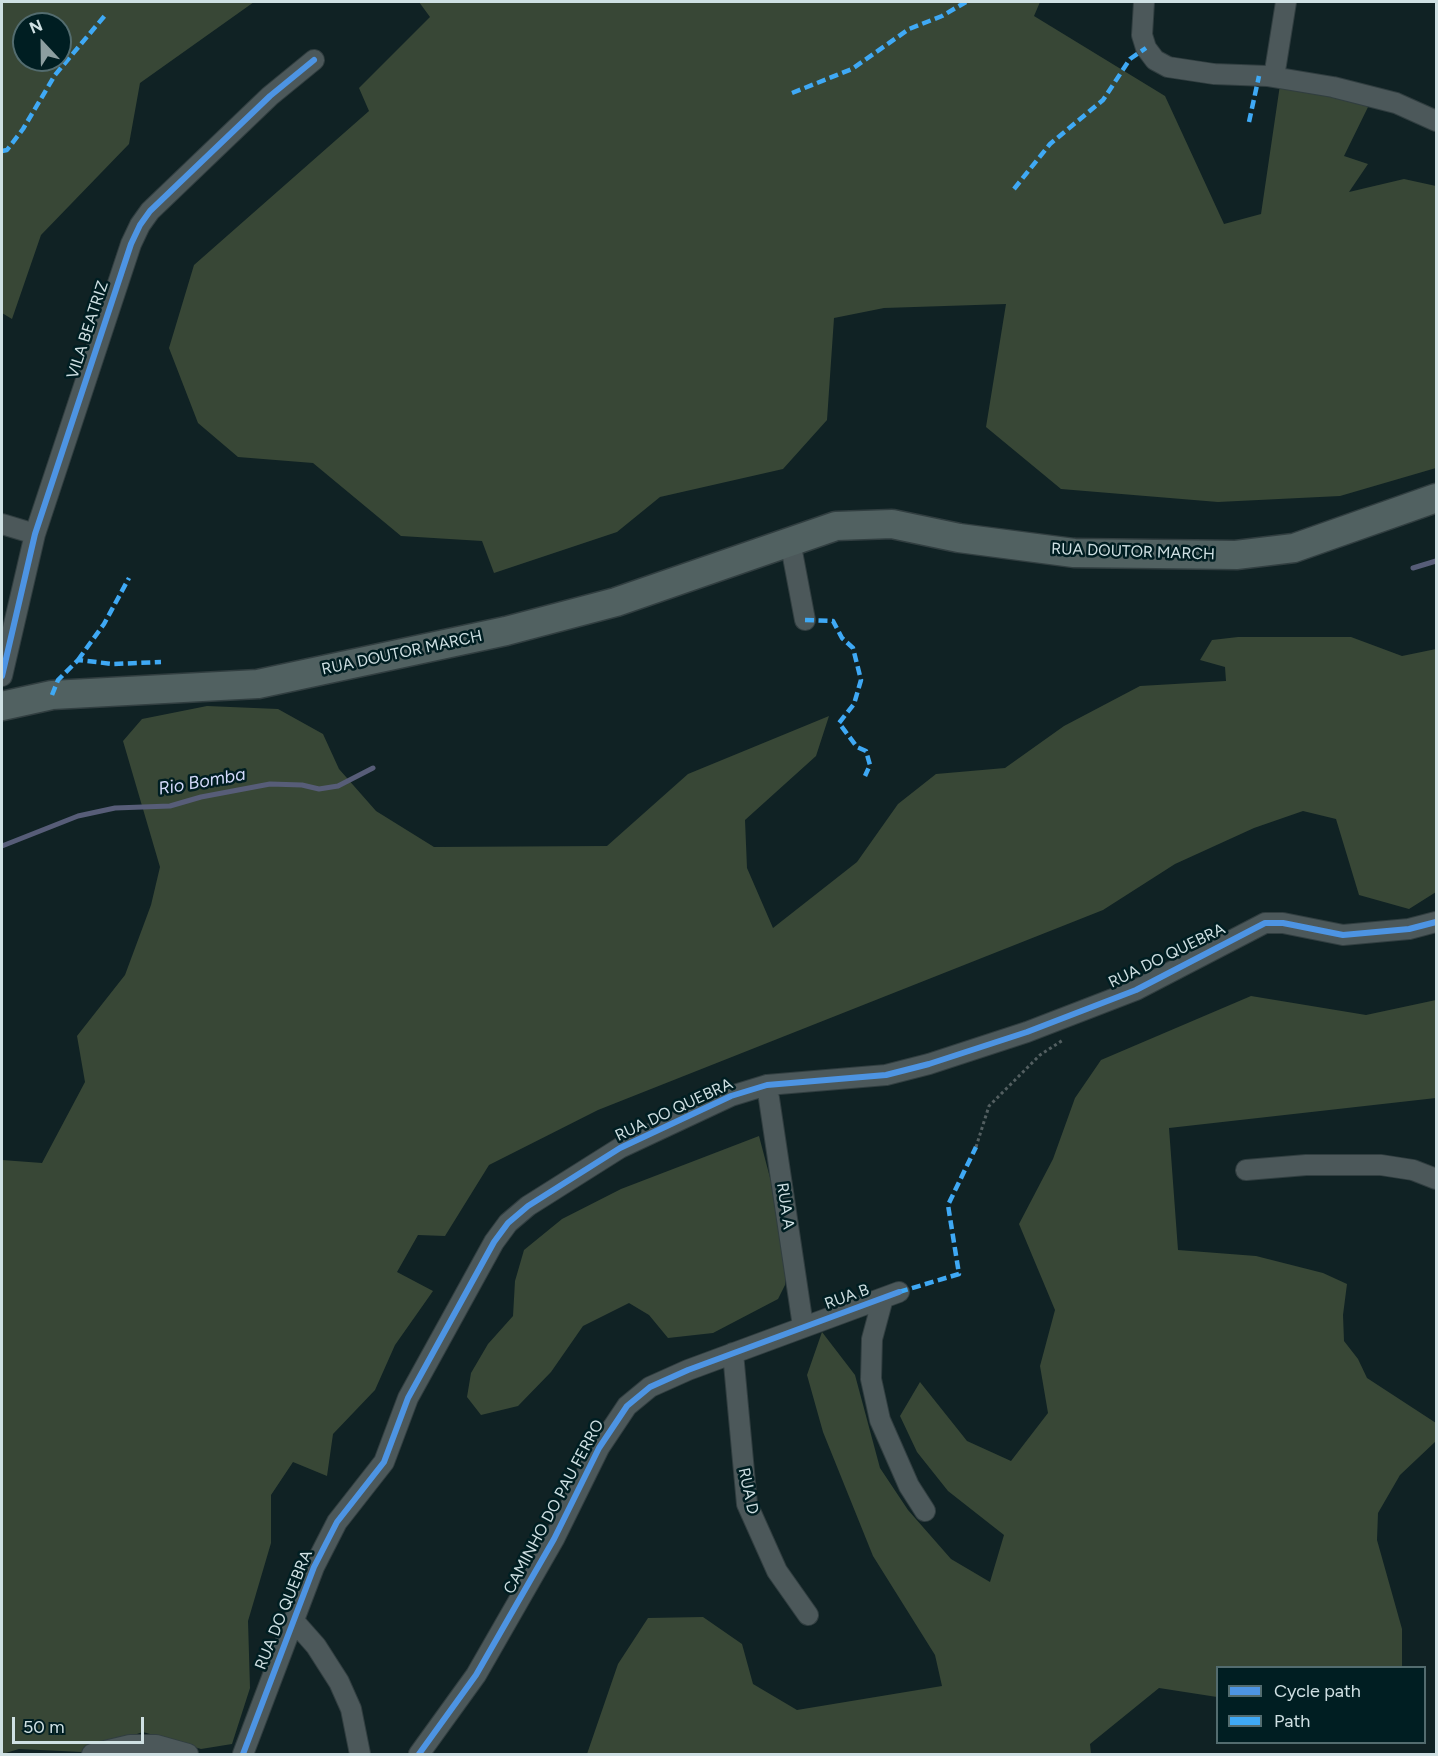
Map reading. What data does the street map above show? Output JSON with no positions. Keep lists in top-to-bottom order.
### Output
{
  "streets": {
    "main road": ["RUA DOUTOR MARCH"],
    "street": [
      "VILA BEATRIZ",
      "RUA DO QUEBRA",
      "RUA A",
      "RUA B",
      "RUA D",
      "CAMINHO DO PAU FERRO"
    ]
  },
  "crossings": [
    ["RUA DO QUEBRA", "RUA A"],
    ["RUA A", "RUA B"],
    ["RUA A", "CAMINHO DO PAU FERRO"],
    ["RUA B", "CAMINHO DO PAU FERRO"],
    ["RUA D", "CAMINHO DO PAU FERRO"]
  ],
  "water": ["Rio Bomba"],
  "legend": ["Cycle path", "Path"],
  "scale_bar": "50 m",
  "north": "top"
}
